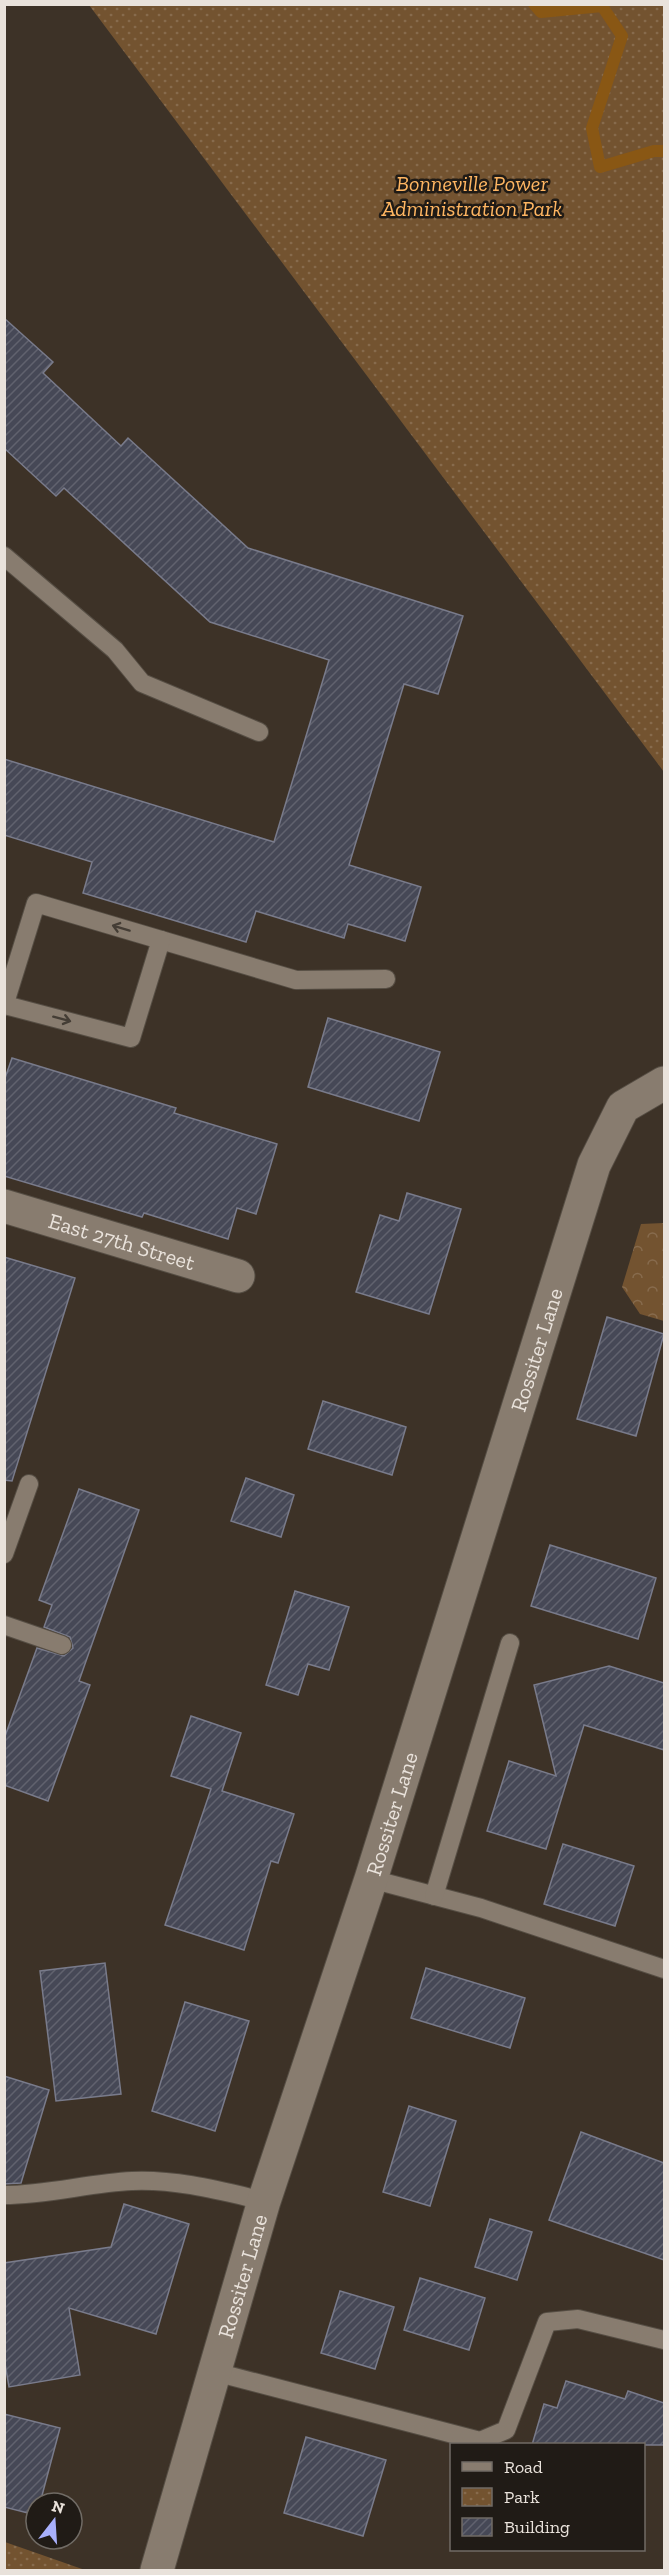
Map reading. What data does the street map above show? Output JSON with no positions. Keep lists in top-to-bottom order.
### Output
{
  "streets": {
    "street": ["East 27th Street", "Rossiter Lane"]
  },
  "parks": ["Bonneville Power Administration Park"],
  "legend": ["Road", "Park", "Building"],
  "north": "top"
}
